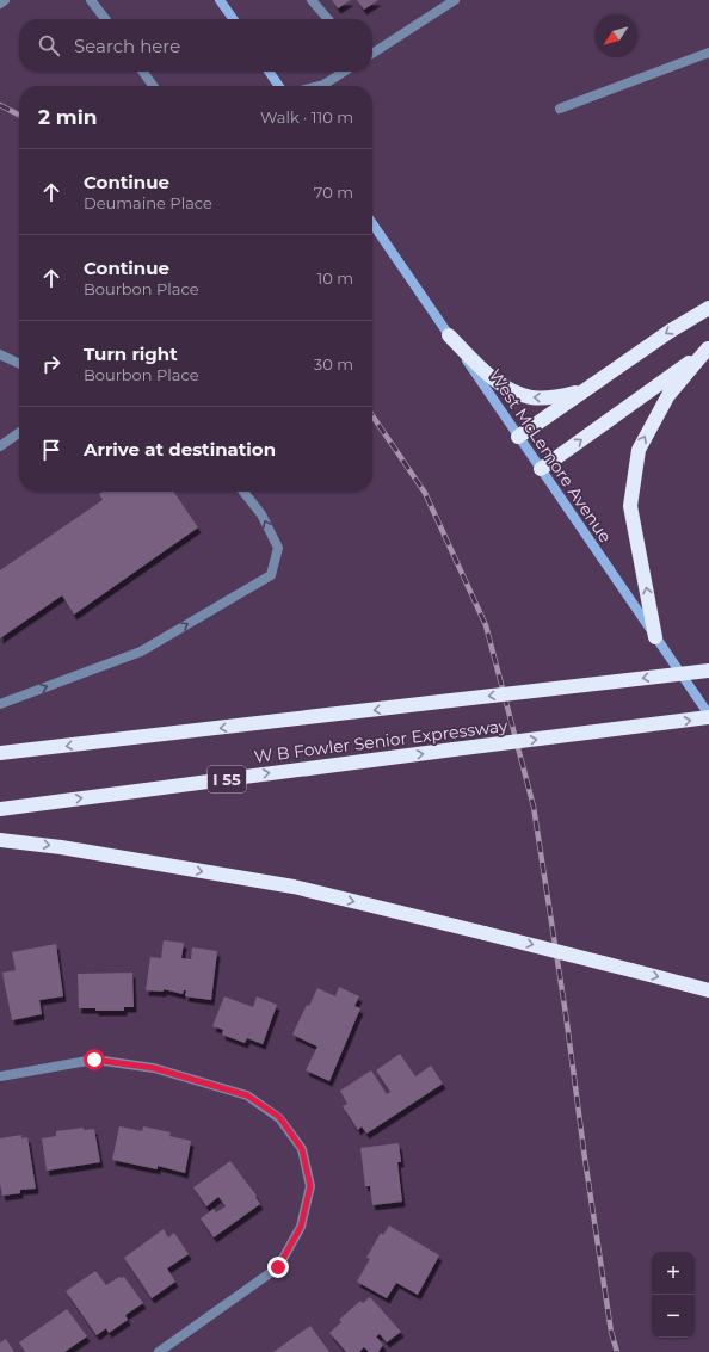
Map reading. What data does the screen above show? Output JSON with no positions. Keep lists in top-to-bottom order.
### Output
{
  "streets": {
    "highway": ["W B Fowler Senior Expressway", "I 55"],
    "main road": ["West McLemore Avenue"]
  },
  "crossings": [
    ["West McLemore Avenue", "W B Fowler Senior Expressway"]
  ],
  "north": "bottom left",
  "page": {
    "search": "Search here",
    "heading": ["2 min", "Walk · 110 m"],
    "list": [
      ["Continue", "Deumaine Place", "70 m"],
      ["Continue", "Bourbon Place", "10 m"],
      ["Turn right", "Bourbon Place", "30 m"],
      "Arrive at destination"
    ],
    "map_buttons": ["+", "−"]
  }
}
